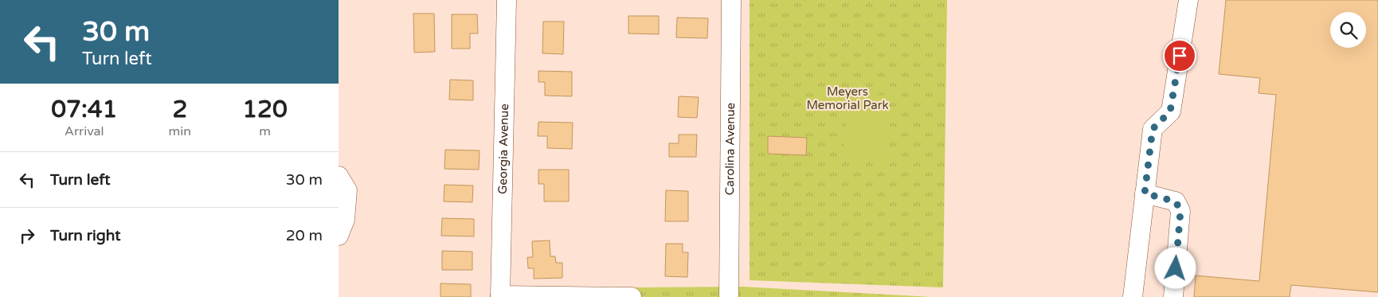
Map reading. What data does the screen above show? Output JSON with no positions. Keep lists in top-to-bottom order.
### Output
{
  "streets": {
    "street": ["Carolina Avenue", "Georgia Avenue"]
  },
  "parks": ["Meyers Memorial Park"],
  "page": {
    "turn": ["30 m", "Turn left"],
    "eta": [
      "07:41",
      "Arrival",
      "2",
      "min",
      "120",
      "m"
    ],
    "list": [
      {
        "name": "Turn left",
        "value": "30 m"
      },
      {
        "name": "Turn right",
        "value": "20 m"
      }
    ]
  }
}
